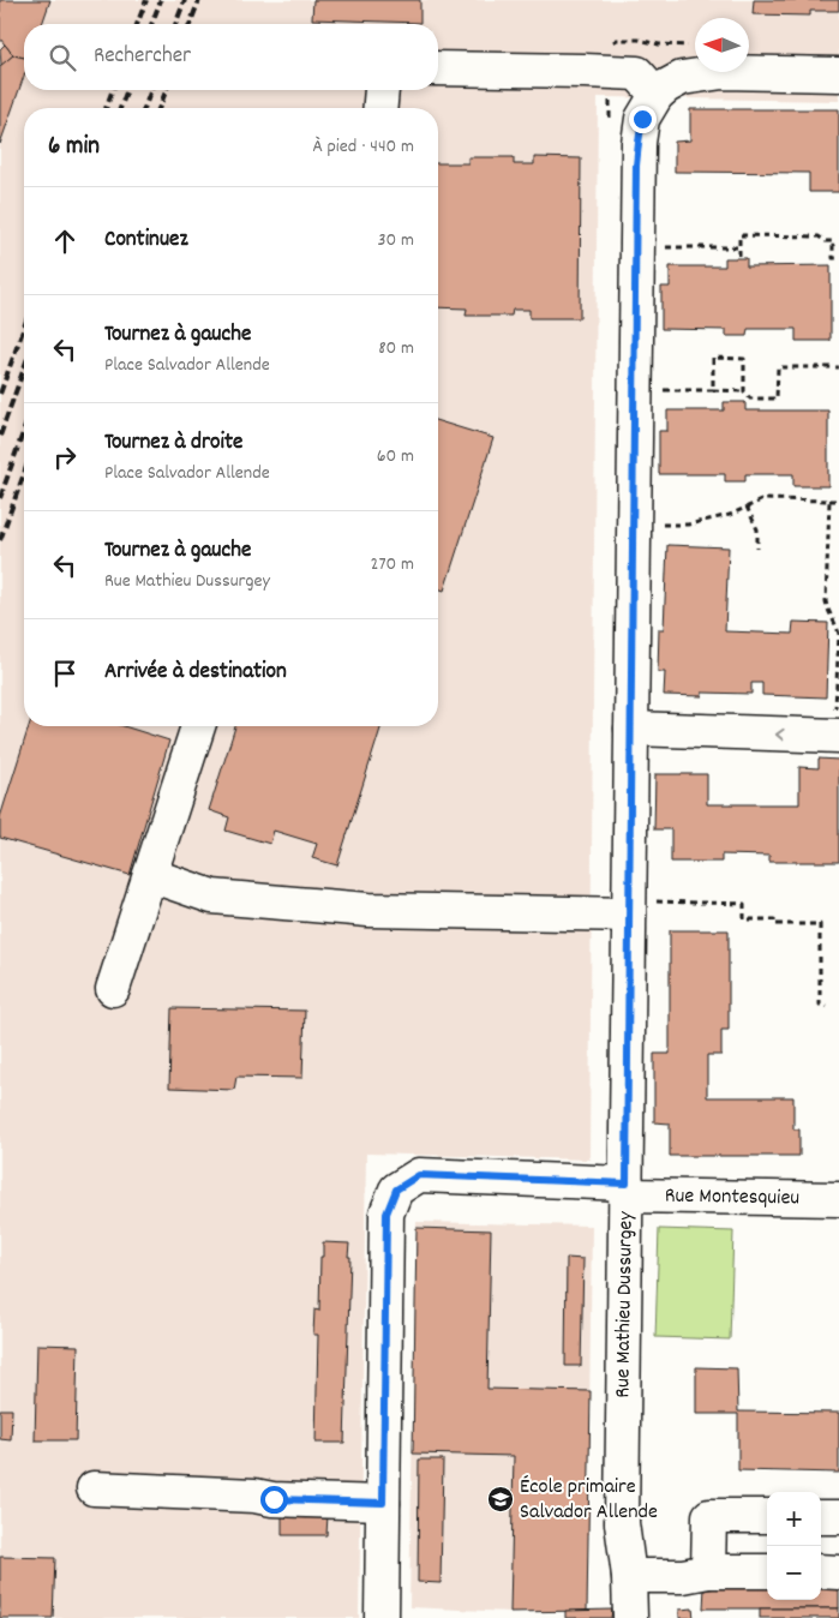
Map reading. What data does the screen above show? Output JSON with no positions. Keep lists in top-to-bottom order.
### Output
{
  "streets": {
    "street": ["Rue Montesquieu", "Rue Mathieu Dussurgey"]
  },
  "crossings": [
    ["Rue Montesquieu", "Rue Mathieu Dussurgey"]
  ],
  "places": {
    "school or university": ["École primaire Salvador Allende"]
  },
  "north": "left",
  "page": {
    "search": "Rechercher",
    "heading": ["6 min", "À pied · 440 m"],
    "list": [
      ["Continuez", "30 m"],
      ["Tournez à gauche", "Place Salvador Allende", "80 m"],
      ["Tournez à droite", "Place Salvador Allende", "60 m"],
      ["Tournez à gauche", "Rue Mathieu Dussurgey", "270 m"],
      "Arrivée à destination"
    ],
    "map_buttons": ["+", "−"]
  }
}
